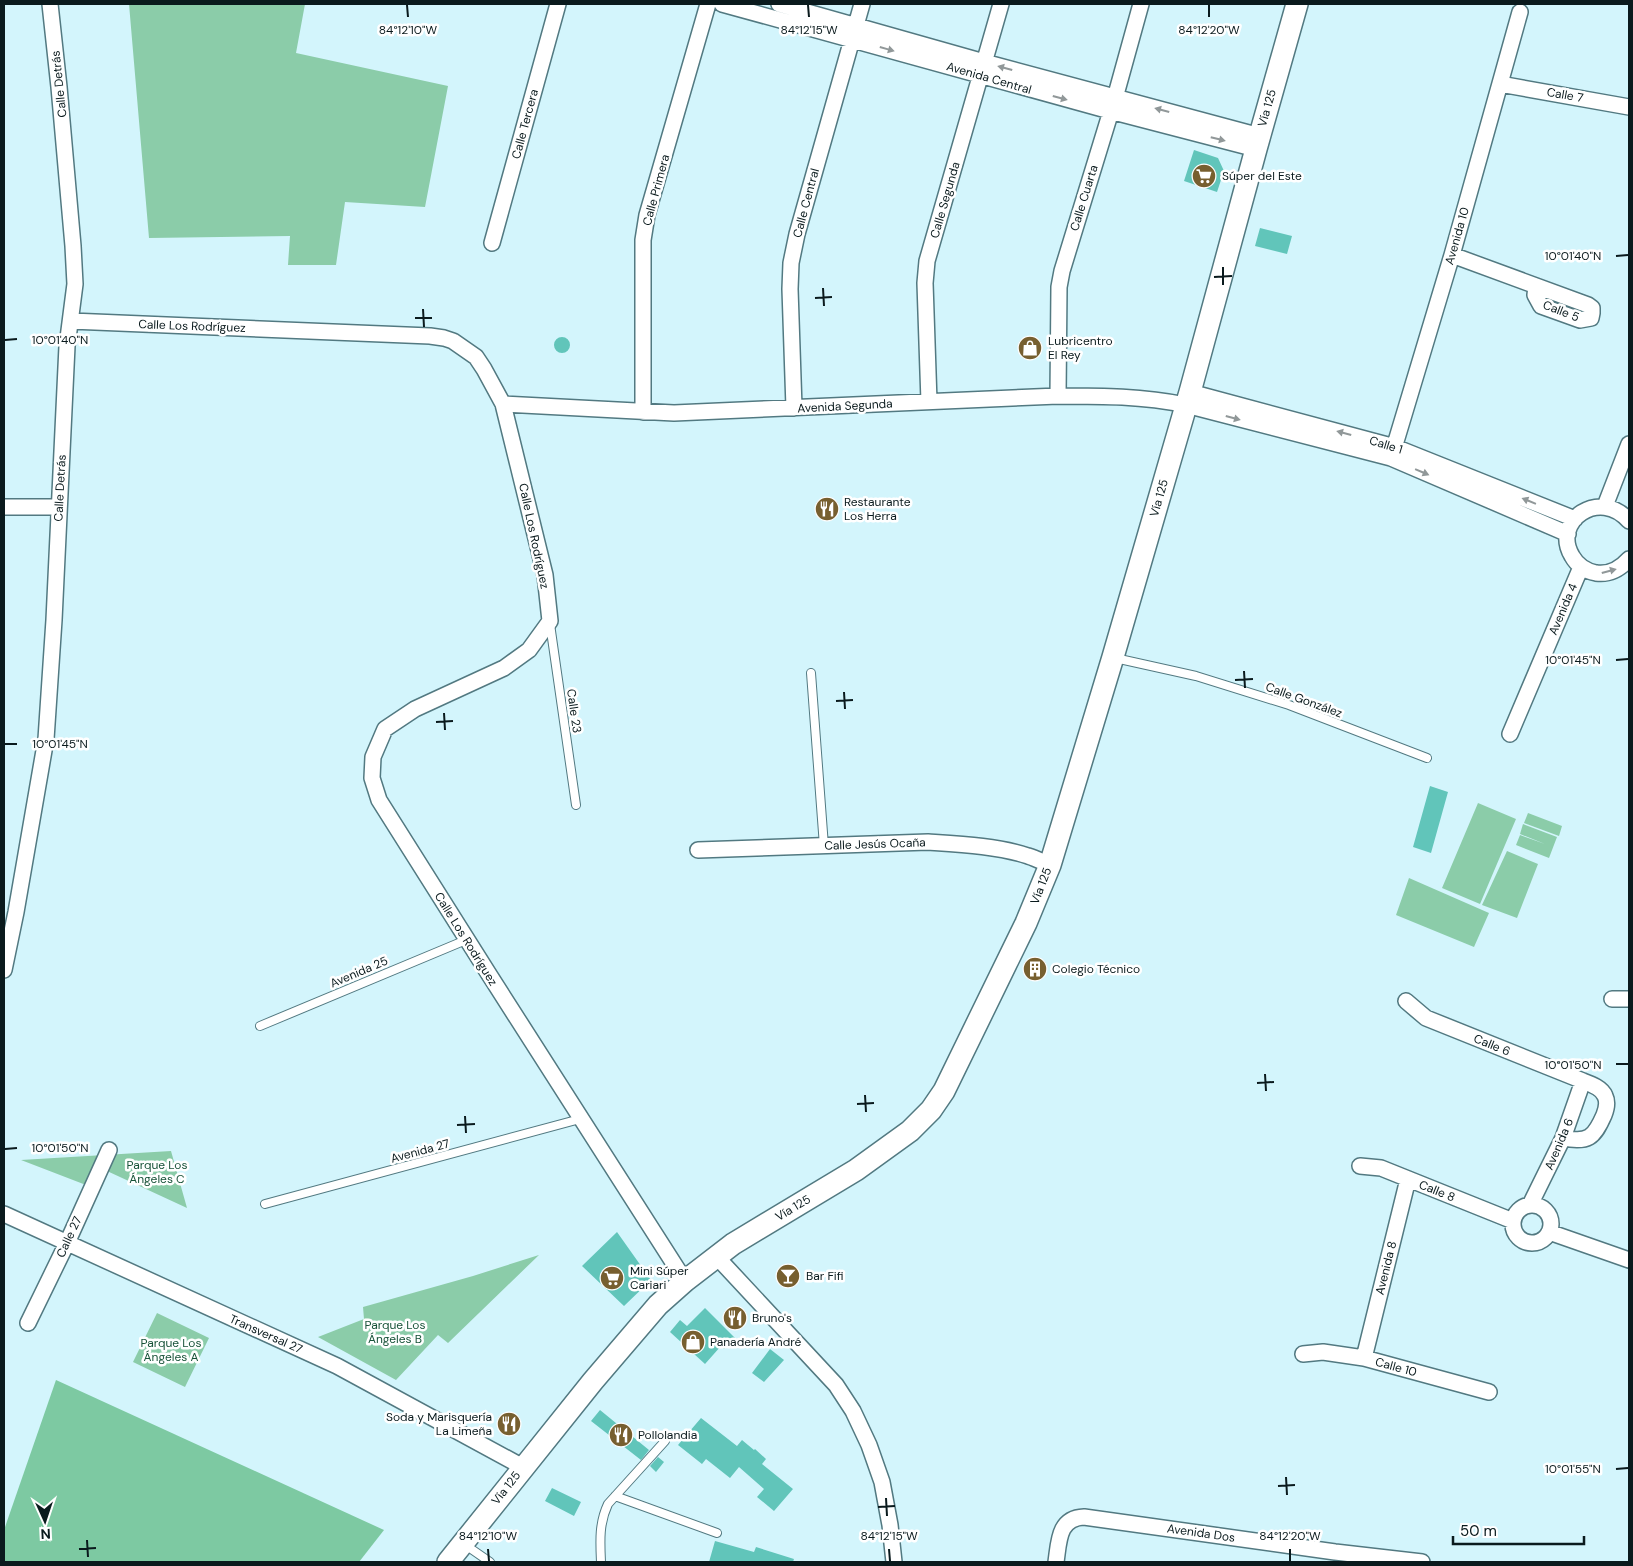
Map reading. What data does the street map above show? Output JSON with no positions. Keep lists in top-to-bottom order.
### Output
{
  "streets": {
    "main road": ["Vía 125"],
    "street": [
      "Avenida Central",
      "Calle Detrás",
      "Calle 7",
      "Calle Tercera",
      "Calle Primera",
      "Calle Cuarta",
      "Calle Segunda",
      "Calle Central",
      "Avenida 10",
      "Calle 5",
      "Calle Los Rodríguez",
      "Avenida Segunda",
      "Calle 1",
      "Avenida 4",
      "Calle Jesús Ocaña",
      "Calle 6",
      "Avenida 6",
      "Calle 8",
      "Calle 27",
      "Avenida 8",
      "Transversal 27",
      "Calle 10",
      "Avenida Dos"
    ],
    "lane": [
      "Calle González",
      "Calle 23",
      "Avenida 25",
      "Avenida 27"
    ]
  },
  "crossings": [
    ["Avenida Central", "Vía 125"],
    ["Avenida Central", "Calle Cuarta"],
    ["Avenida Central", "Calle Segunda"],
    ["Avenida Central", "Calle Central"],
    ["Calle Detrás", "Calle Los Rodríguez"],
    ["Calle 7", "Avenida 10"],
    ["Vía 125", "Calle Los Rodríguez"],
    ["Vía 125", "Avenida Segunda"],
    ["Vía 125", "Calle 1"],
    ["Vía 125", "Calle González"],
    ["Vía 125", "Calle Jesús Ocaña"],
    ["Vía 125", "Transversal 27"],
    ["Calle Primera", "Avenida Segunda"],
    ["Calle Cuarta", "Avenida Segunda"],
    ["Calle Segunda", "Avenida Segunda"],
    ["Calle Central", "Avenida Segunda"],
    ["Avenida 10", "Calle 5"],
    ["Avenida 10", "Calle 1"],
    ["Calle Los Rodríguez", "Avenida Segunda"],
    ["Calle Los Rodríguez", "Calle 23"],
    ["Calle Los Rodríguez", "Avenida 25"],
    ["Calle Los Rodríguez", "Avenida 27"],
    ["Avenida Segunda", "Calle 1"],
    ["Calle 6", "Avenida 6"],
    ["Avenida 6", "Calle 8"],
    ["Calle 8", "Avenida 8"],
    ["Calle 27", "Transversal 27"],
    ["Avenida 8", "Calle 10"]
  ],
  "parks": ["Parque Los Ángeles C", "Parque Los Ángeles B", "Parque Los Ángeles A"],
  "places": {
    "supermarket": ["Súper del Este", "Mini Súper Cariari"],
    "shop": ["Lubricentro El Rey", "Panadería André"],
    "restaurant": [
      "Restaurante Los Herra",
      "Bruno's",
      "Soda y Marisquería La Limeña",
      "Pollolandia"
    ],
    "building": ["Colegio Técnico"],
    "bar": ["Bar Fifi"]
  },
  "scale_bar": "50 m",
  "north": "bottom",
  "coordinates": [
    "84°12'10\"W",
    "84°12'15\"W",
    "84°12'20\"W",
    "10°01'40\"N",
    "10°01'45\"N",
    "10°01'50\"N",
    "10°01'55\"N"
  ]
}
